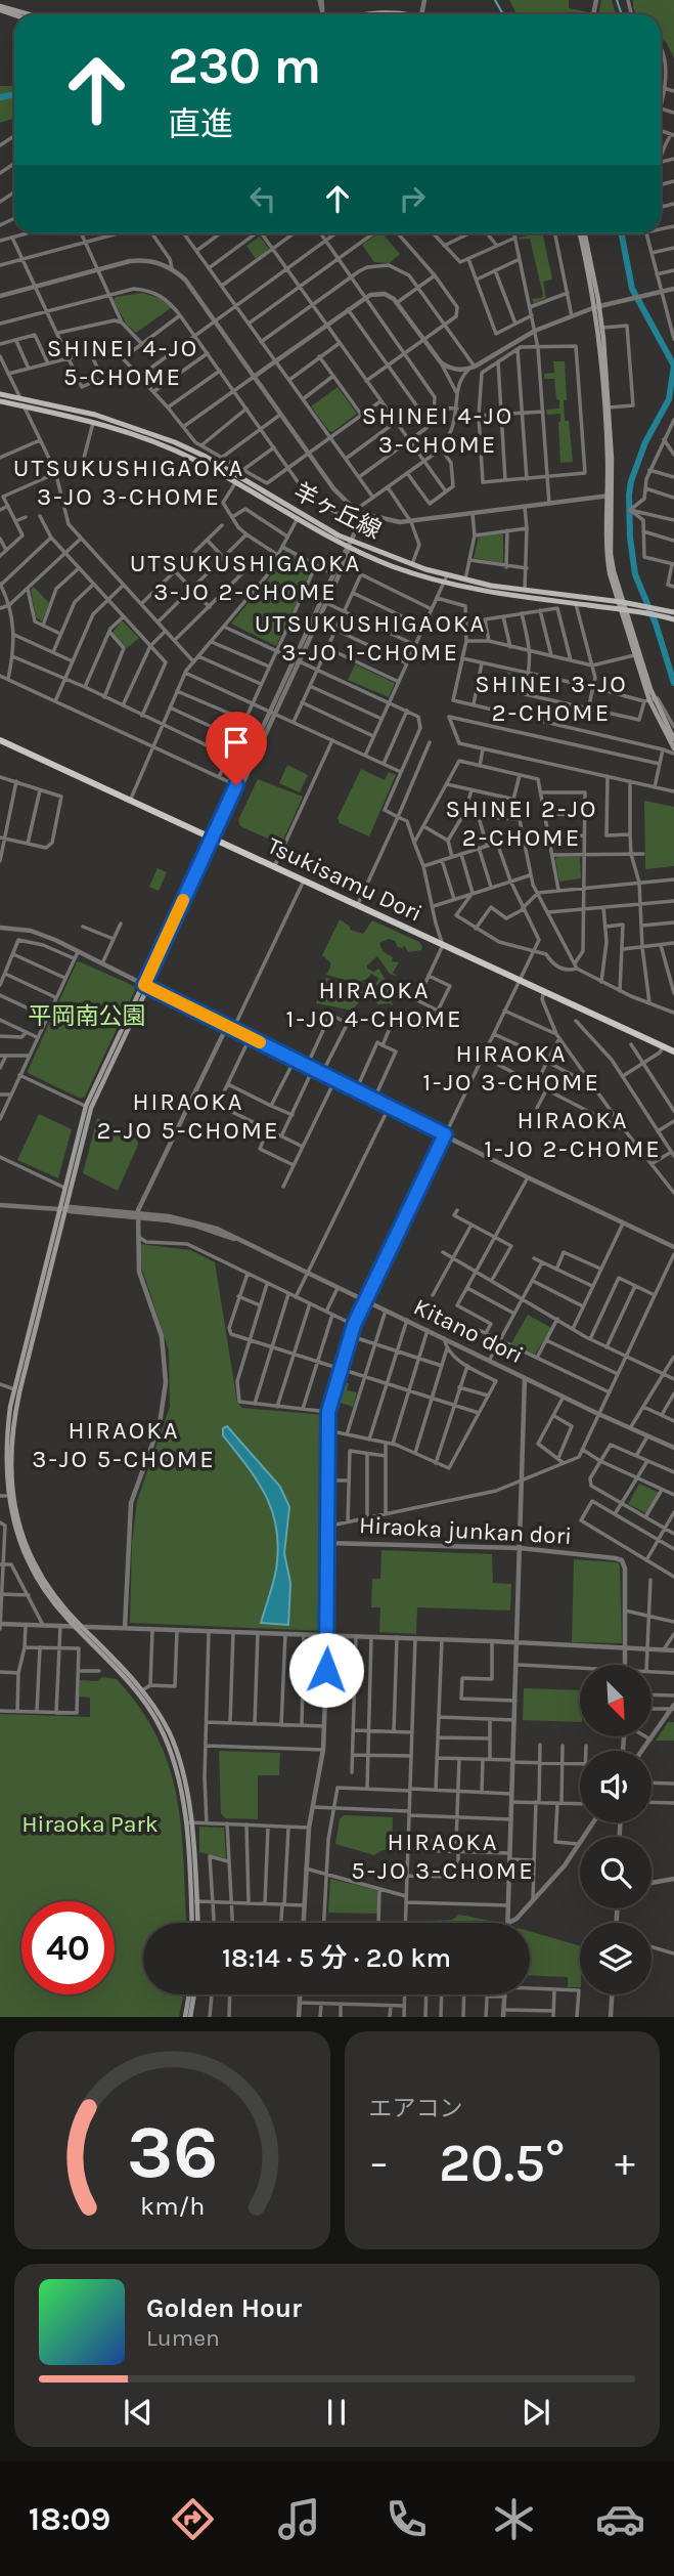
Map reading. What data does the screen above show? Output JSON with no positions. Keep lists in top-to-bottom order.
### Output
{
  "streets": {
    "highway": ["Tsukisamu Dori"],
    "main road": ["羊ヶ丘線"],
    "street": ["Kitano dori", "Hiraoka junkan dori"]
  },
  "districts": [
    "SHINEI 4-JO 5-CHOME",
    "SHINEI 4-JO 3-CHOME",
    "UTSUKUSHIGAOKA 3-JO 3-CHOME",
    "UTSUKUSHIGAOKA 3-JO 2-CHOME",
    "UTSUKUSHIGAOKA 3-JO 1-CHOME",
    "SHINEI 3-JO 2-CHOME",
    "SHINEI 2-JO 2-CHOME",
    "HIRAOKA 1-JO 4-CHOME",
    "HIRAOKA 1-JO 3-CHOME",
    "HIRAOKA 2-JO 5-CHOME",
    "HIRAOKA 1-JO 2-CHOME",
    "HIRAOKA 3-JO 5-CHOME",
    "HIRAOKA 5-JO 3-CHOME"
  ],
  "parks": ["平岡南公園", "Hiraoka Park"],
  "north": "bottom right",
  "page": {
    "turn": ["230 m", "直進"],
    "limit": "40",
    "trip": "18:14 · 5 分 · 2.0 km",
    "tile": "エアコン",
    "heat": ["−", "20.5°", "+"],
    "song": ["Golden Hour", "Lumen"],
    "tabs": "18:09",
    "gauge": ["36", "km/h"]
  }
}
